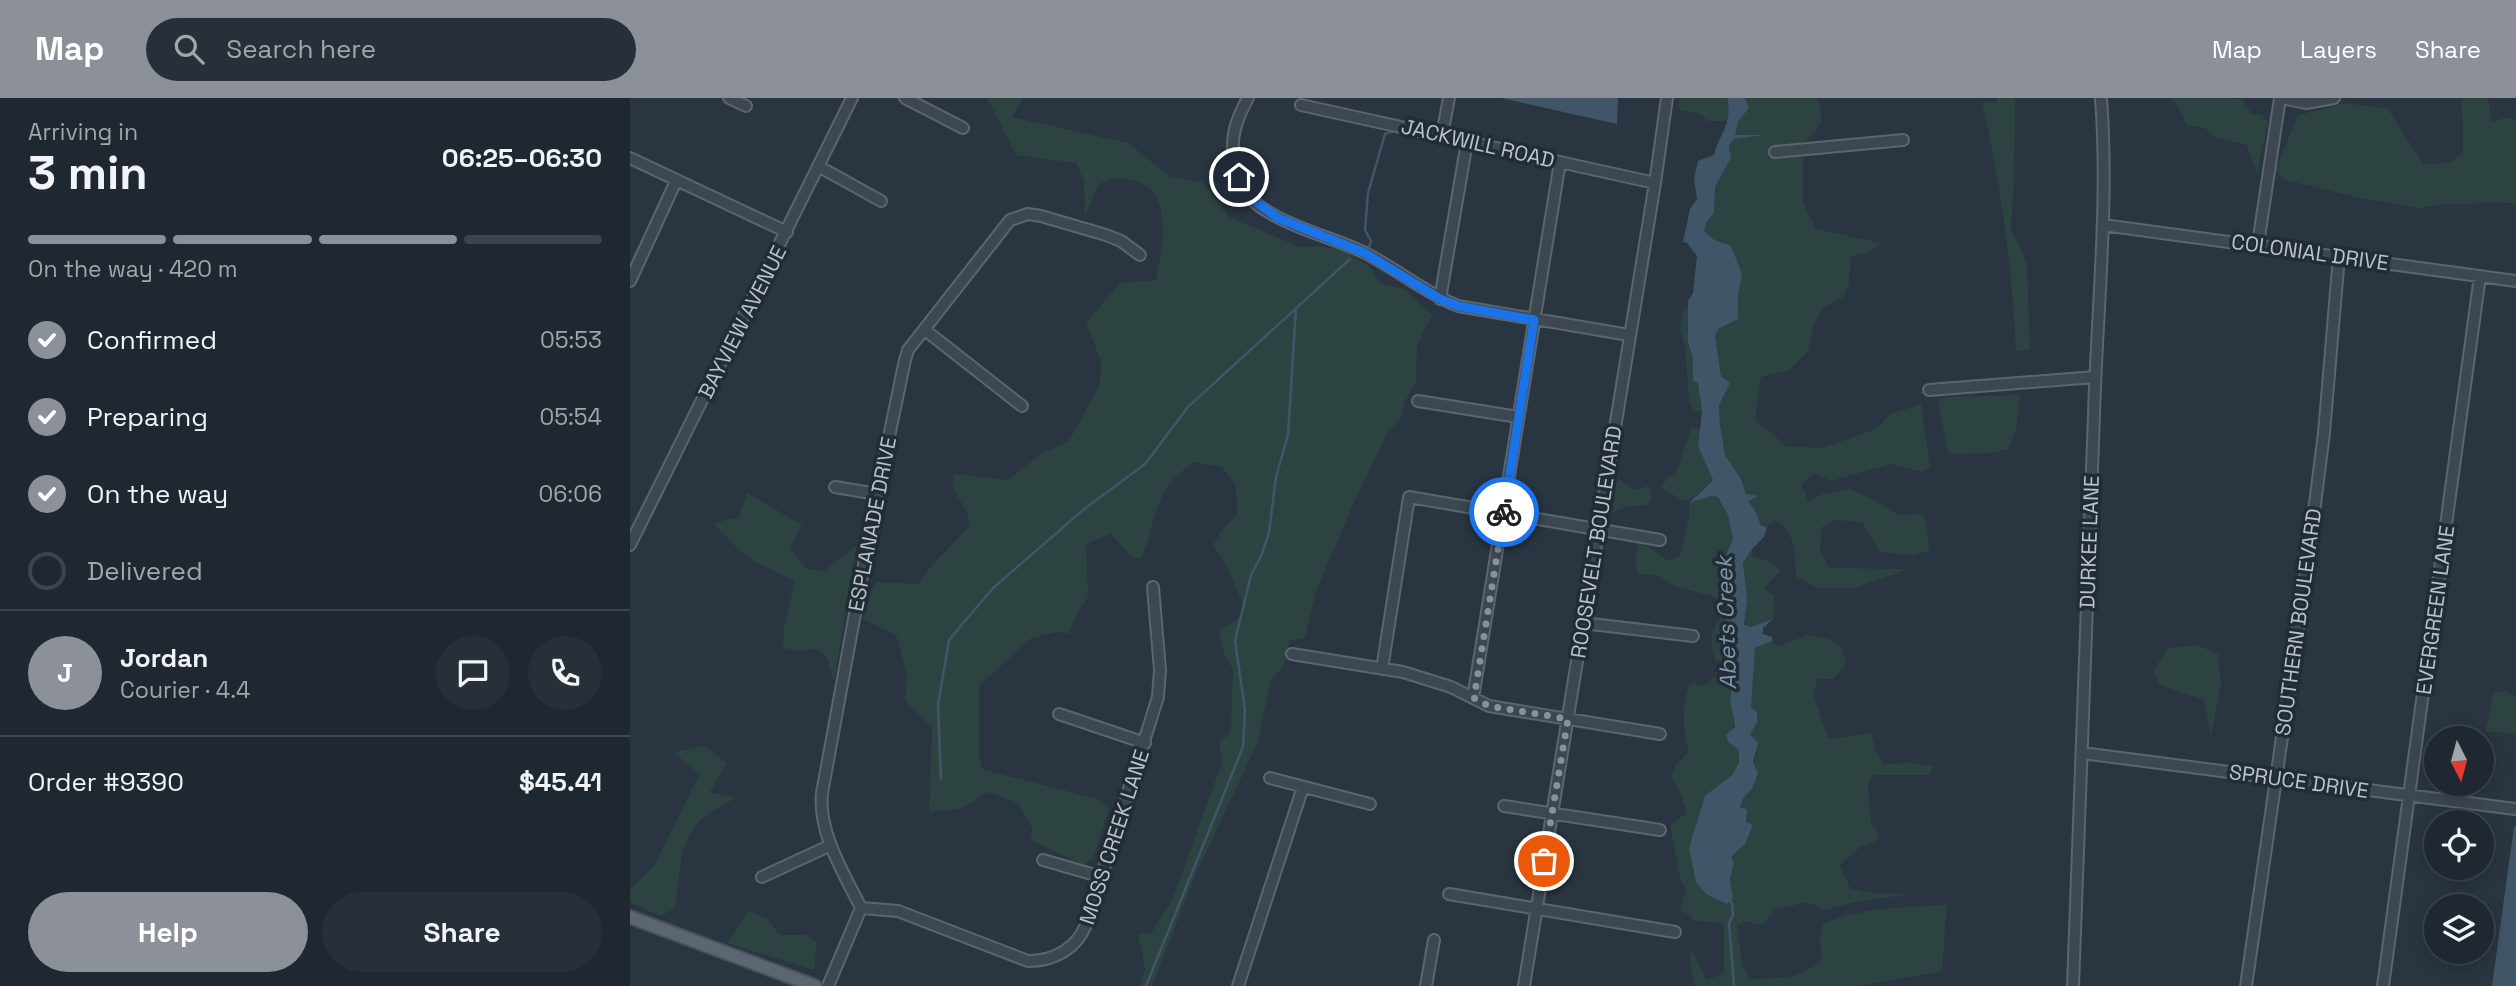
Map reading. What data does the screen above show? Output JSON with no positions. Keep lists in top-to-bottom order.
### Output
{
  "streets": {
    "street": [
      "JACKWILL ROAD",
      "COLONIAL DRIVE",
      "BAYVIEW AVENUE",
      "ESPLANADE DRIVE",
      "ROOSEVELT BOULEVARD",
      "DURKEE LANE",
      "EVERGREEN LANE",
      "SOUTHERN BOULEVARD",
      "SPRUCE DRIVE",
      "MOSS CREEK LANE"
    ]
  },
  "crossings": [
    ["JACKWILL ROAD", "ROOSEVELT BOULEVARD"],
    ["COLONIAL DRIVE", "DURKEE LANE"],
    ["COLONIAL DRIVE", "EVERGREEN LANE"],
    ["COLONIAL DRIVE", "SOUTHERN BOULEVARD"],
    ["ESPLANADE DRIVE", "MOSS CREEK LANE"],
    ["DURKEE LANE", "SPRUCE DRIVE"],
    ["EVERGREEN LANE", "SPRUCE DRIVE"],
    ["SOUTHERN BOULEVARD", "SPRUCE DRIVE"]
  ],
  "water": ["Abets Creek"],
  "north": "bottom",
  "page": {
    "header": "Map",
    "search": "Search here",
    "nav": ["Map", "Layers", "Share"],
    "heading": ["3 min", "Arriving in", "06:25–06:30"],
    "panel": [
      "Jordan",
      "Courier · 4.4",
      "Order #9390",
      "$45.41"
    ],
    "bar": "On the way · 420 m",
    "list": [
      ["Confirmed", "05:53"],
      ["Preparing", "05:54"],
      ["On the way", "06:06"],
      "Delivered"
    ],
    "round": "J",
    "buttons": ["Help", "Share"]
  }
}
